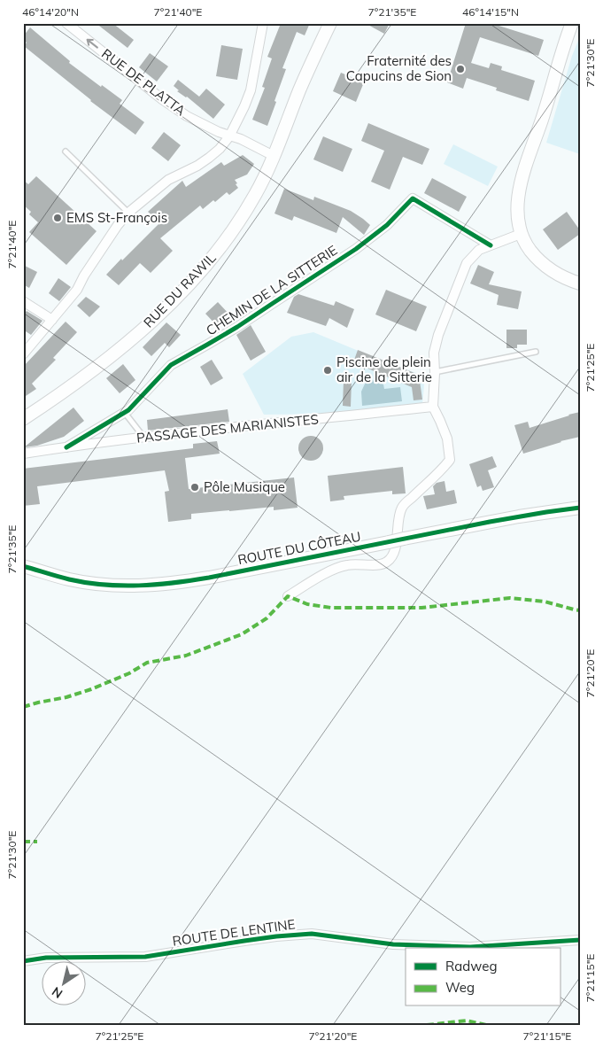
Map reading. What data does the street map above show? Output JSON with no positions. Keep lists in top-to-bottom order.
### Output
{
  "streets": {
    "street": [
      "RUE DE PLATTA",
      "RUE DU RAWIL",
      "CHEMIN DE LA SITTERIE",
      "PASSAGE DES MARIANISTES",
      "ROUTE DU CÔTEAU",
      "ROUTE DE LENTINE"
    ]
  },
  "crossings": [
    ["RUE DE PLATTA", "RUE DU RAWIL"],
    ["CHEMIN DE LA SITTERIE", "PASSAGE DES MARIANISTES"]
  ],
  "one_way": ["RUE DE PLATTA"],
  "places": [
    "Fraternité des Capucins de Sion",
    "EMS St-François",
    "Piscine de plein air de la Sitterie",
    "Pôle Musique"
  ],
  "legend": ["Radweg", "Weg"],
  "north": "bottom left",
  "coordinates": [
    "46°14'20\"N",
    "7°21'40\"E",
    "7°21'35\"E",
    "46°14'15\"N",
    "7°21'30\"E",
    "7°21'25\"E",
    "7°21'20\"E",
    "7°21'15\"E"
  ]
}
